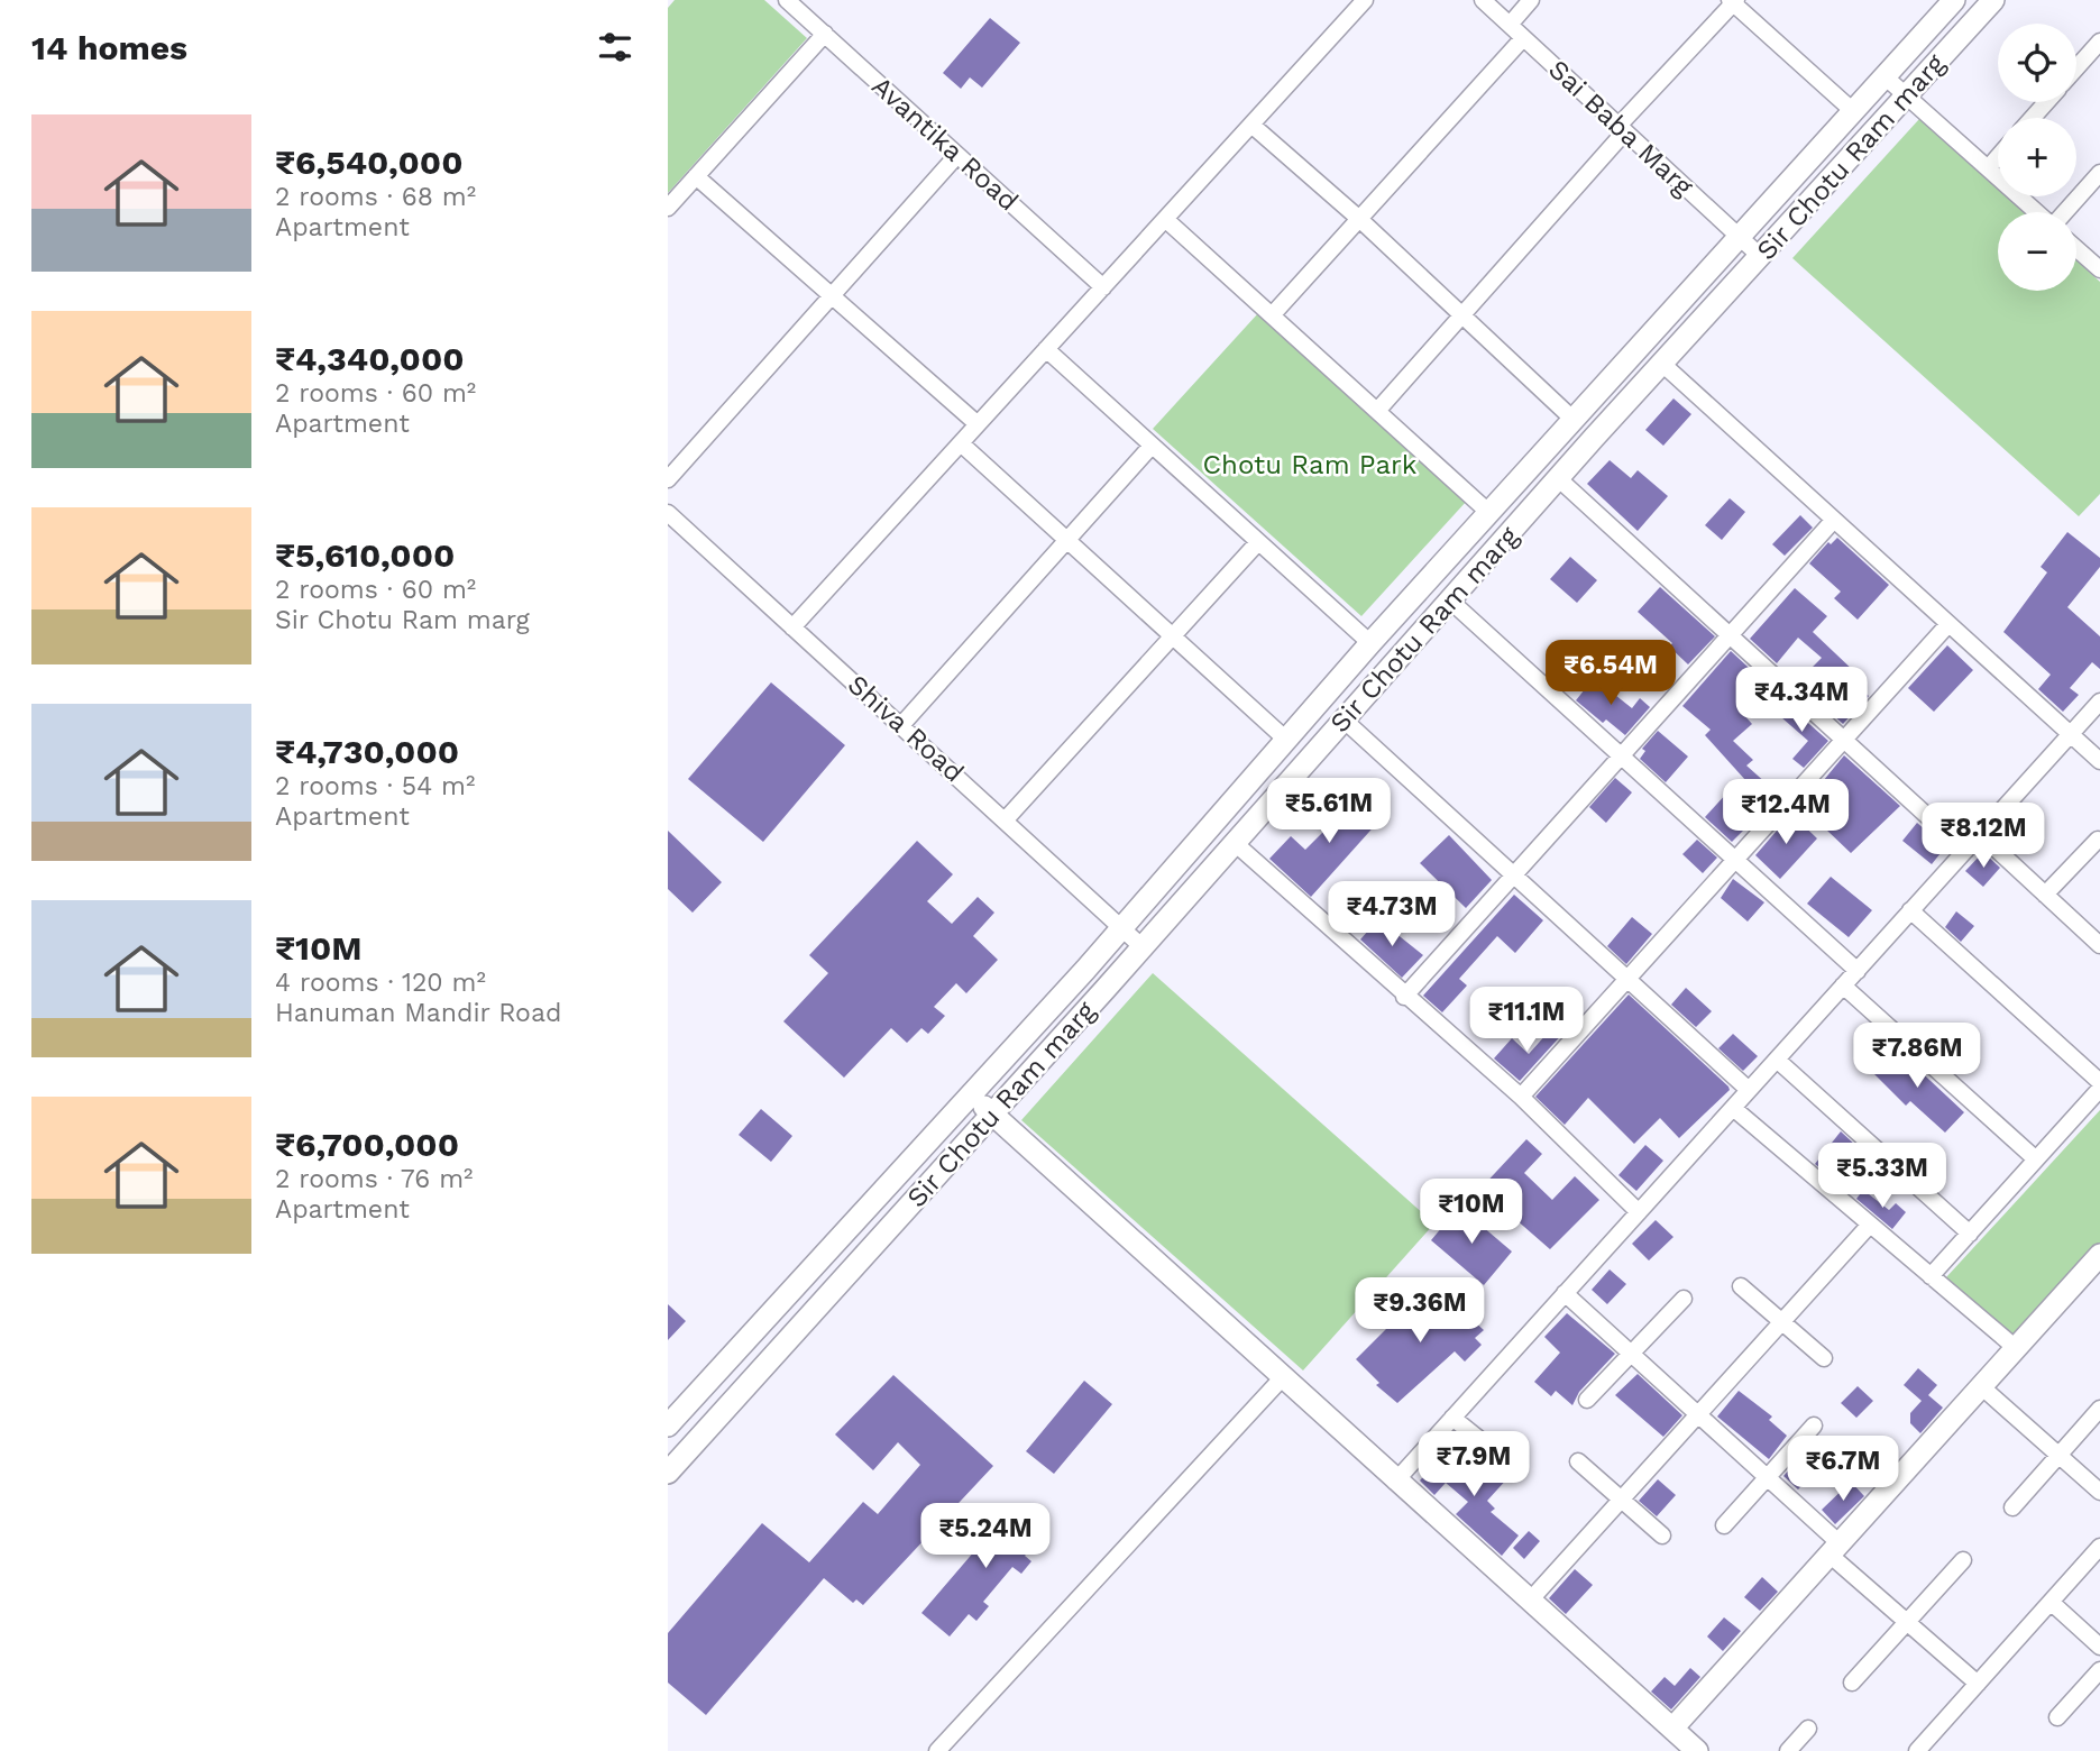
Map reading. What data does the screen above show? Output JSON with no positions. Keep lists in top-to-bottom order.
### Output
{
  "streets": {
    "street": [
      "Sai Baba Marg",
      "Avantika Road",
      "Sir Chotu Ram marg",
      "Shiva Road"
    ]
  },
  "crossings": [
    ["Sai Baba Marg", "Sir Chotu Ram marg"],
    ["Sir Chotu Ram marg", "Shiva Road"]
  ],
  "parks": ["Chotu Ram Park"],
  "page": {
    "heading": "14 homes",
    "map_buttons": ["+", "−"],
    "list": [
      {
        "name": "₹6,540,000",
        "note": "2 rooms · 68 m² · Apartment"
      },
      {
        "name": "₹4,340,000",
        "note": "2 rooms · 60 m² · Apartment"
      },
      {
        "name": "₹5,610,000",
        "note": "2 rooms · 60 m² · Sir Chotu Ram marg"
      },
      {
        "name": "₹4,730,000",
        "note": "2 rooms · 54 m² · Apartment"
      },
      {
        "name": "₹10M",
        "note": "4 rooms · 120 m² · Hanuman Mandir Road"
      },
      {
        "name": "₹6,700,000",
        "note": "2 rooms · 76 m² · Apartment"
      }
    ],
    "price": [
      "₹6.54M",
      "₹4.34M",
      "₹5.61M",
      "₹12.4M",
      "₹8.12M",
      "₹4.73M",
      "₹11.1M",
      "₹7.86M",
      "₹5.33M",
      "₹10M",
      "₹9.36M",
      "₹7.9M",
      "₹6.7M",
      "₹5.24M"
    ]
  }
}
